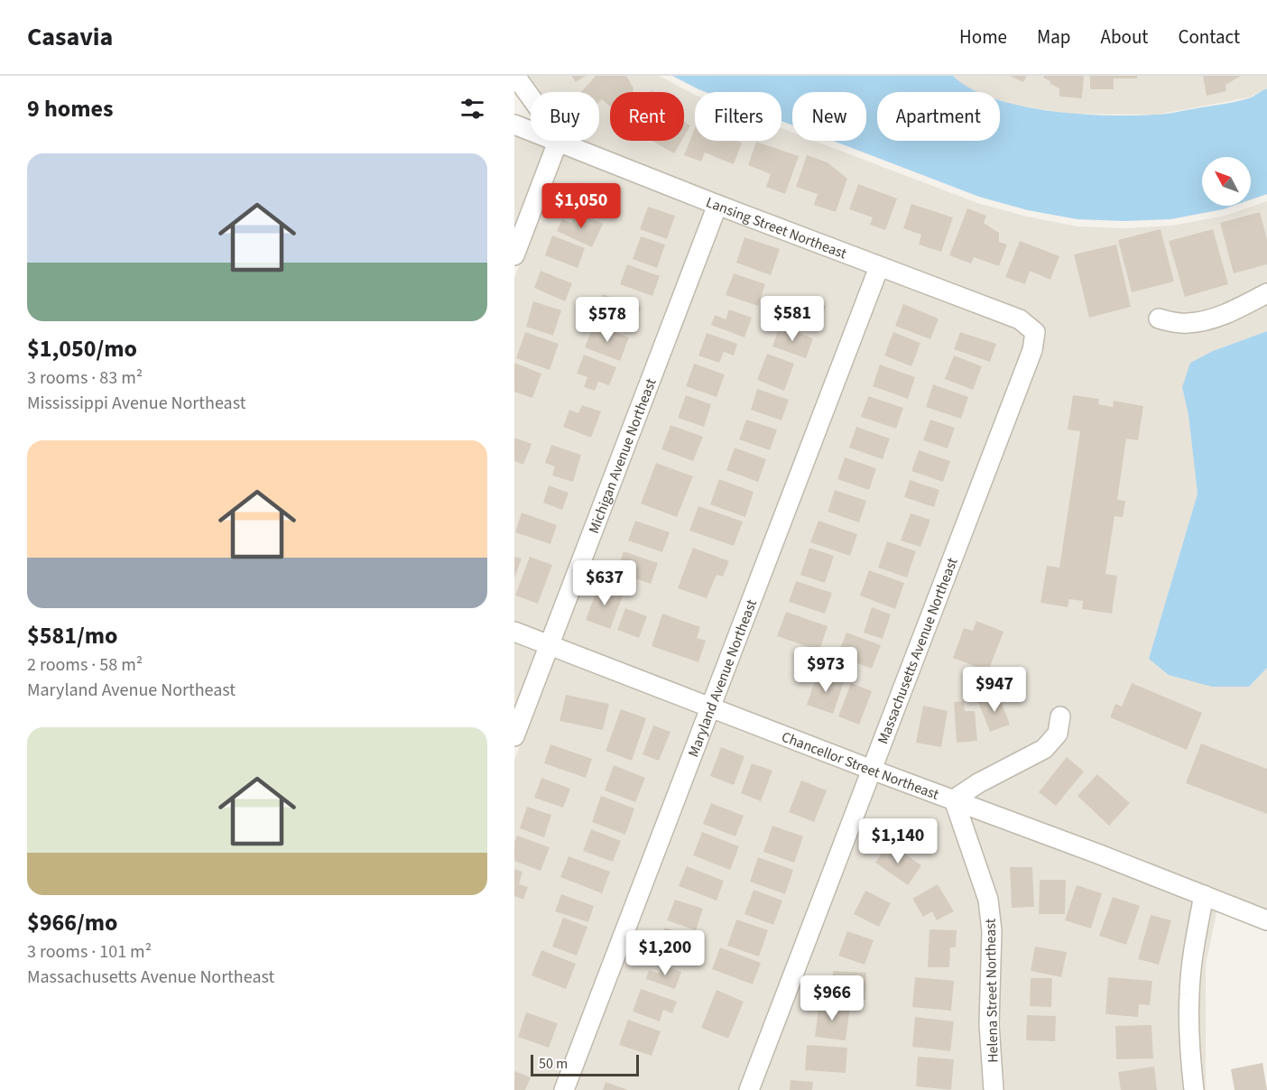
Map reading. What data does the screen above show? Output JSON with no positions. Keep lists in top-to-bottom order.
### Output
{
  "streets": {
    "street": [
      "Lansing Street Northeast",
      "Michigan Avenue Northeast",
      "Massachusetts Avenue Northeast",
      "Maryland Avenue Northeast",
      "Chancellor Street Northeast",
      "Helena Street Northeast"
    ]
  },
  "crossings": [
    ["Lansing Street Northeast", "Michigan Avenue Northeast"],
    ["Lansing Street Northeast", "Massachusetts Avenue Northeast"],
    ["Lansing Street Northeast", "Maryland Avenue Northeast"],
    ["Michigan Avenue Northeast", "Chancellor Street Northeast"],
    ["Massachusetts Avenue Northeast", "Chancellor Street Northeast"],
    ["Maryland Avenue Northeast", "Chancellor Street Northeast"],
    ["Chancellor Street Northeast", "Helena Street Northeast"]
  ],
  "scale_bar": "50 m",
  "north": "top left",
  "page": {
    "header": "Casavia",
    "nav": [
      "Home",
      "Map",
      "About",
      "Contact"
    ],
    "heading": "9 homes",
    "chip": [
      "Buy",
      "Rent",
      "Filters",
      "New",
      "Apartment"
    ],
    "list": [
      {
        "name": "$1,050/mo",
        "note": "3 rooms · 83 m² · Mississippi Avenue Northeast"
      },
      {
        "name": "$581/mo",
        "note": "2 rooms · 58 m² · Maryland Avenue Northeast"
      },
      {
        "name": "$966/mo",
        "note": "3 rooms · 101 m² · Massachusetts Avenue Northeast"
      }
    ],
    "price": [
      "$1,050",
      "$581",
      "$578",
      "$637",
      "$973",
      "$947",
      "$1,140",
      "$1,200",
      "$966"
    ],
    "scale": "50 m"
  }
}
